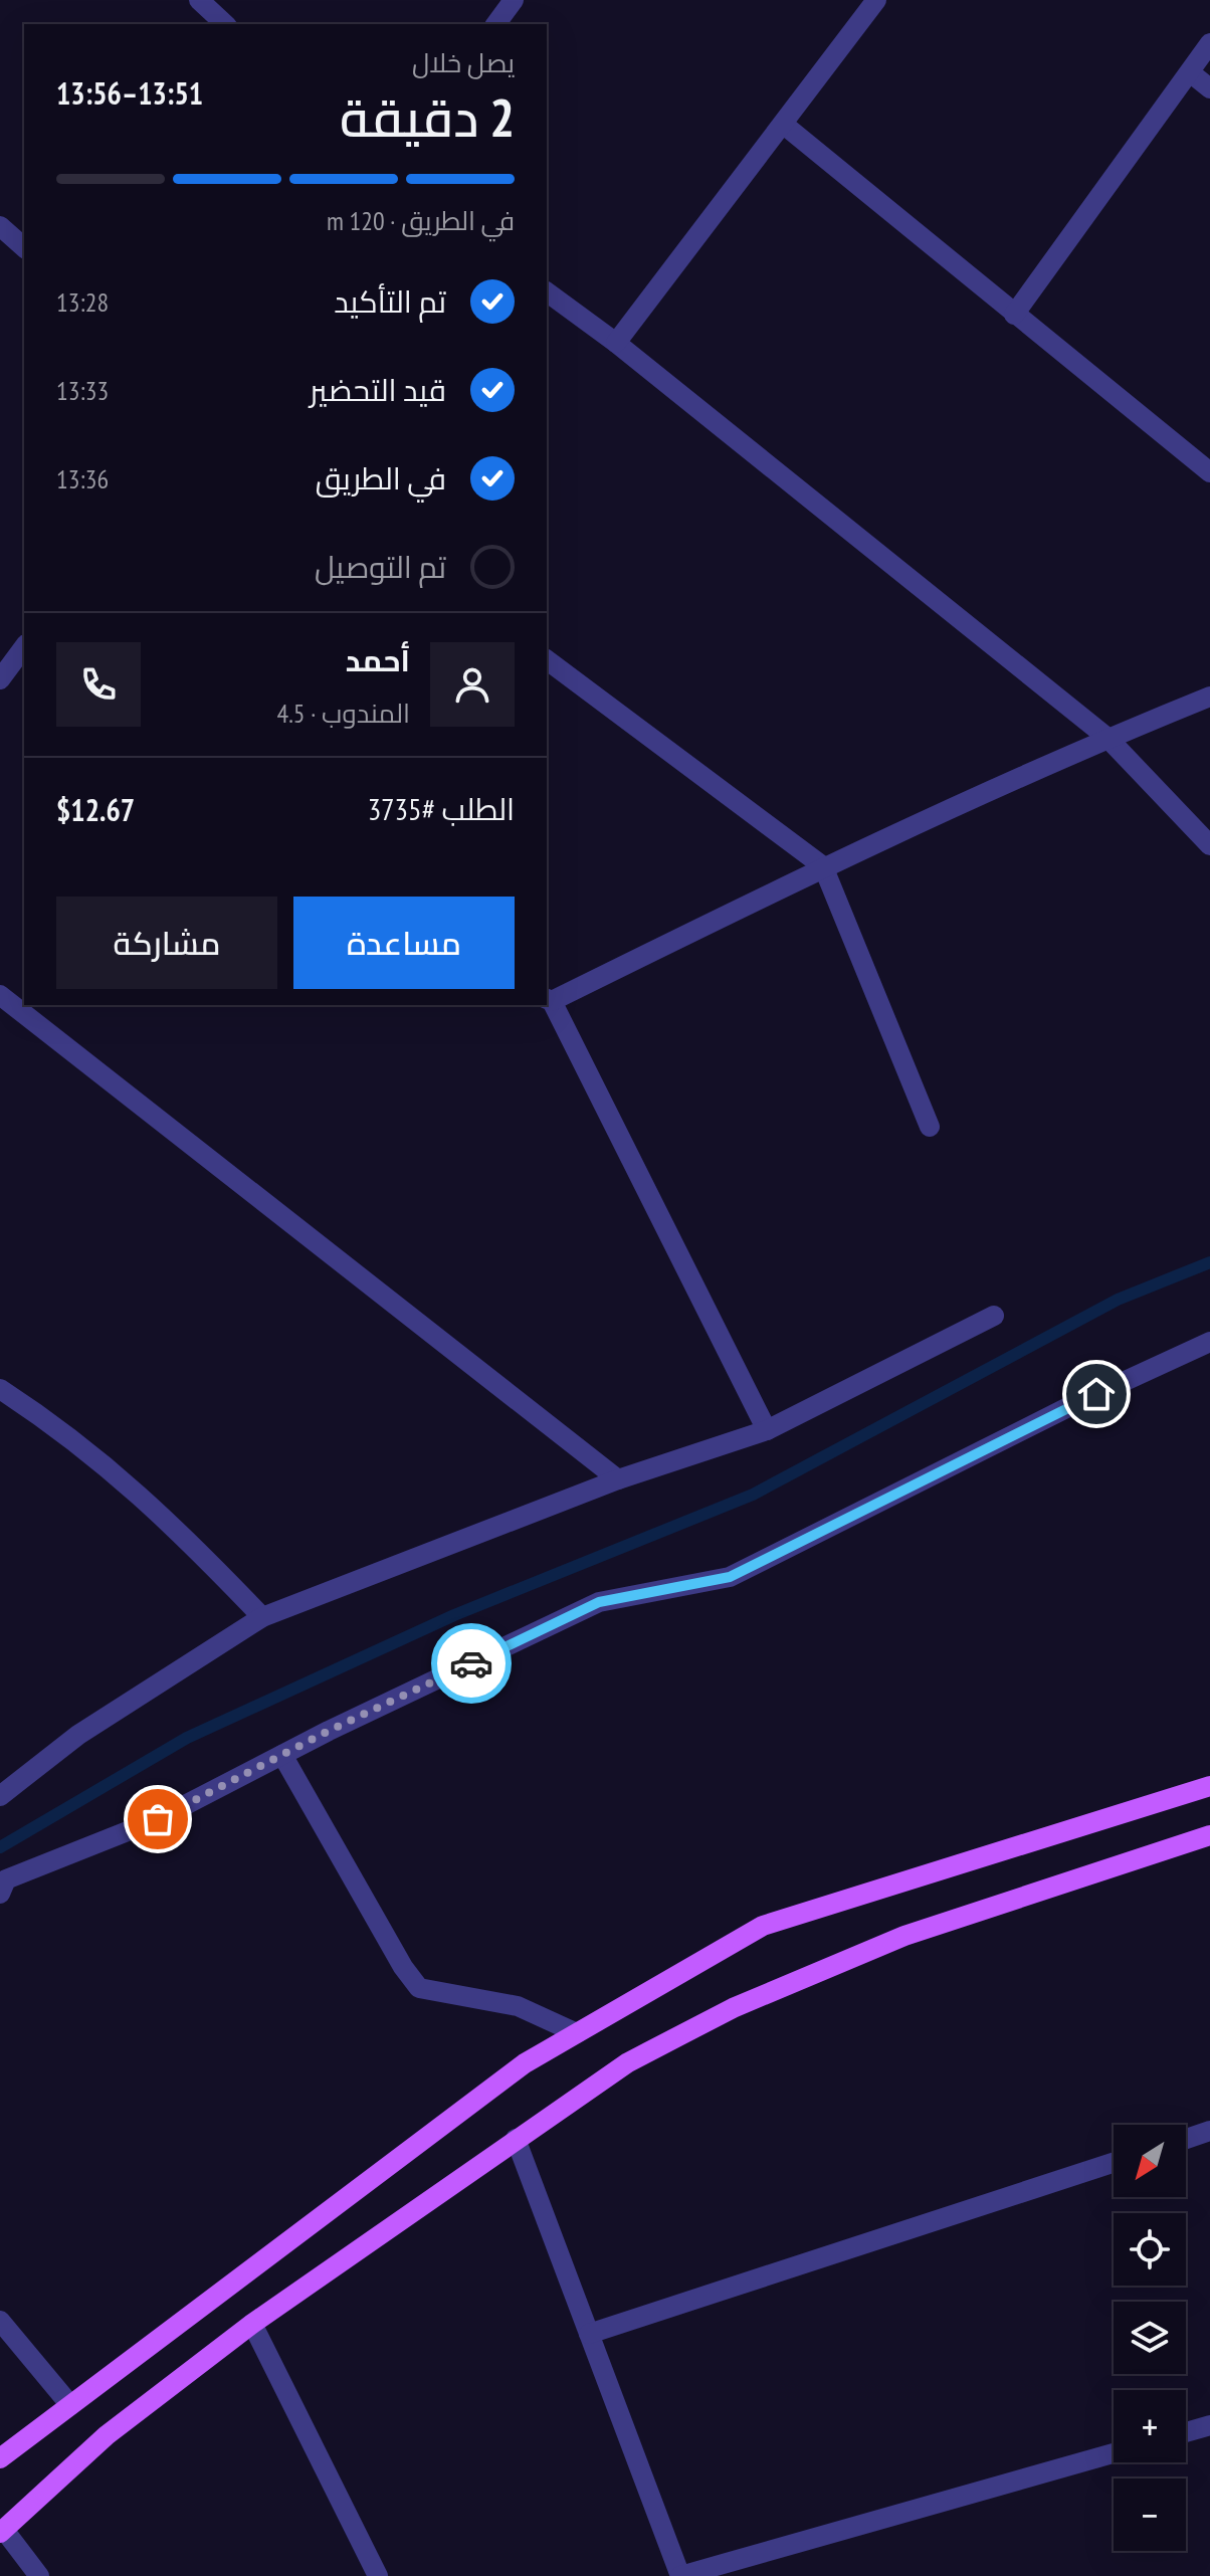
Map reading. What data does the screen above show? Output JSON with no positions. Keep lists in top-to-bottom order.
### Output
{
  "north": "bottom left",
  "page": {
    "heading": ["2 دقيقة", "يصل خلال", "13:51–13:56"],
    "panel": [
      "أحمد",
      "المندوب · 4.5",
      "الطلب #3735",
      "$12.67"
    ],
    "bar": "في الطريق · 120 m",
    "list": [
      ["تم التأكيد", "13:28"],
      ["قيد التحضير", "13:33"],
      ["في الطريق", "13:36"],
      "تم التوصيل"
    ],
    "buttons": ["مساعدة", "مشاركة"],
    "map_buttons": ["+", "−"]
  }
}
